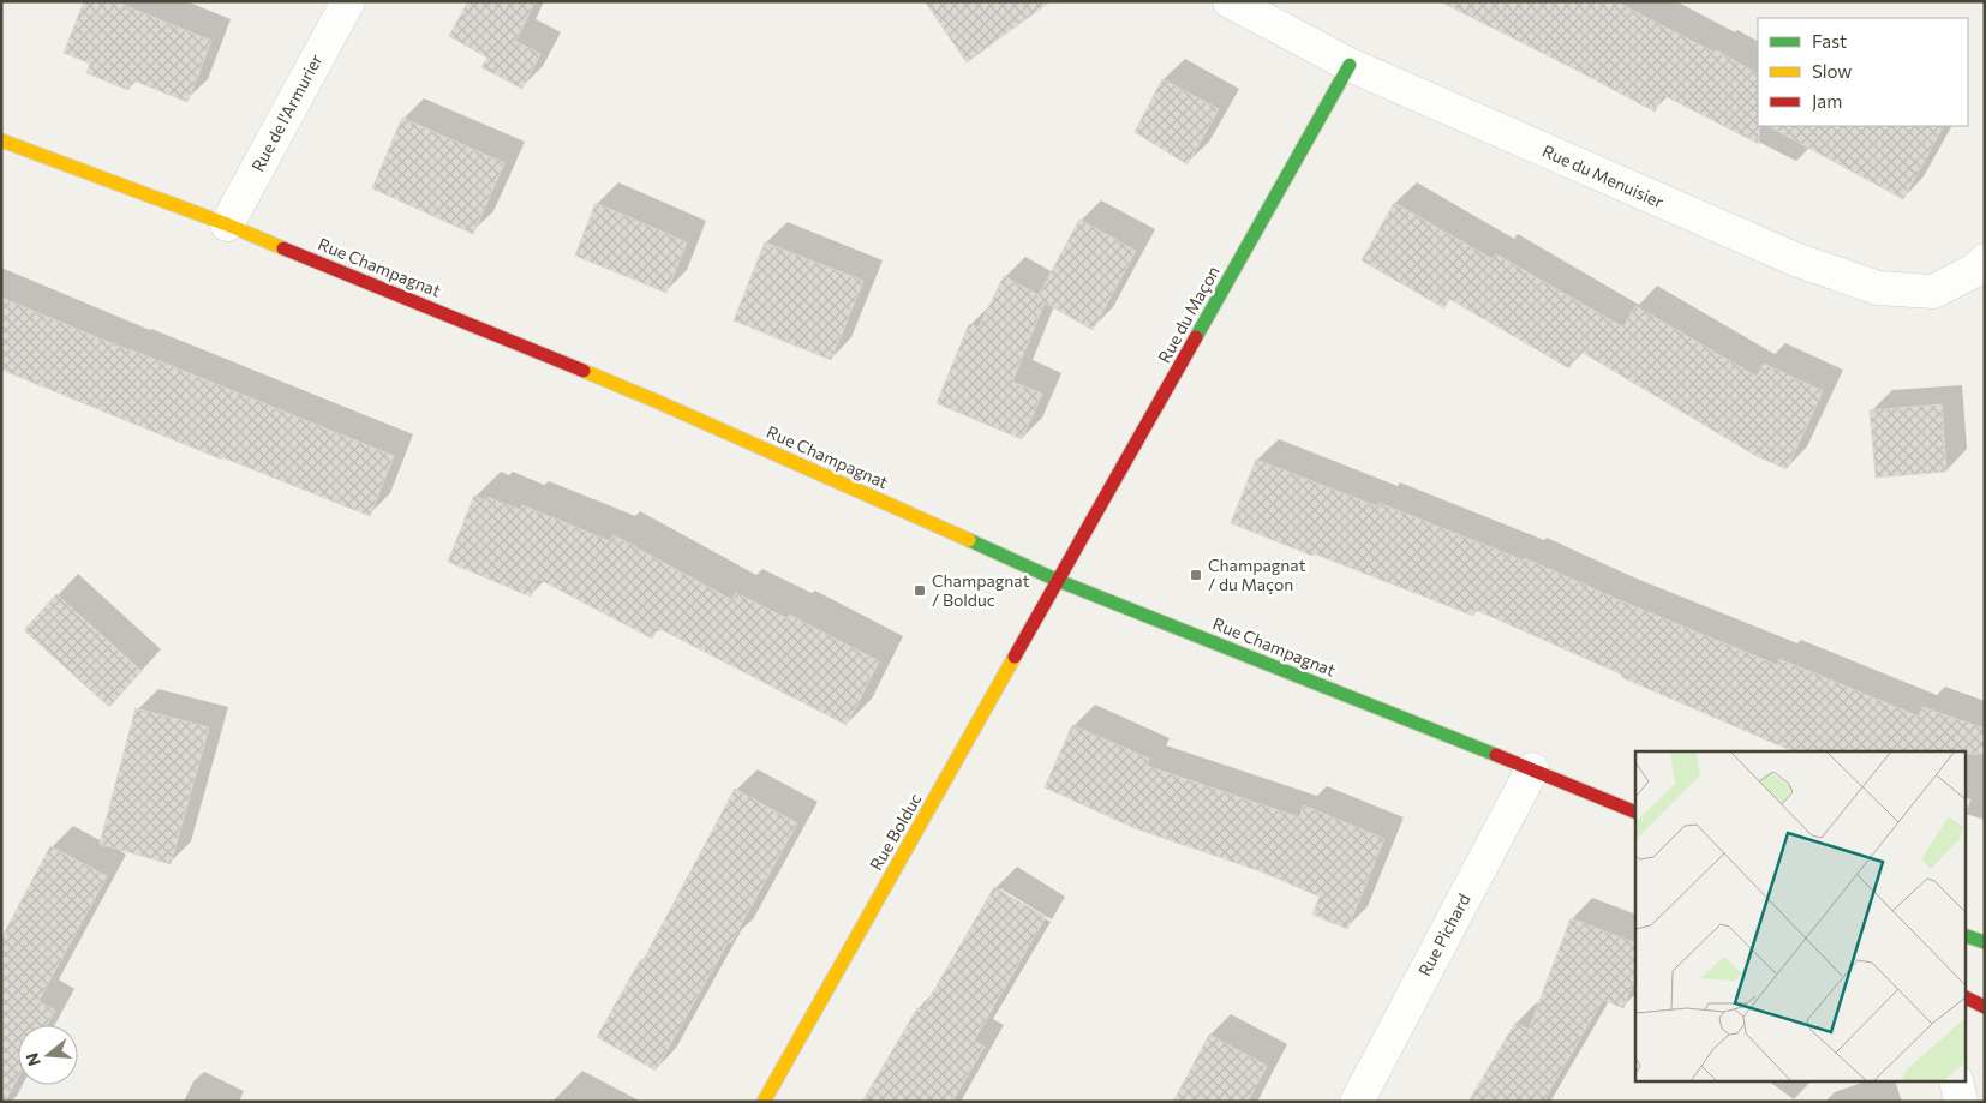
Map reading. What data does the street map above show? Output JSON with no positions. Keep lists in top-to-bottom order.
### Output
{
  "streets": {
    "street": [
      "Rue de l'Armurier",
      "Rue du Menuisier",
      "Rue Champagnat",
      "Rue du Maçon",
      "Rue Bolduc",
      "Rue Pichard"
    ]
  },
  "crossings": [
    ["Rue de l'Armurier", "Rue Champagnat"],
    ["Rue du Menuisier", "Rue du Maçon"],
    ["Rue Champagnat", "Rue du Maçon"],
    ["Rue Champagnat", "Rue Bolduc"],
    ["Rue Champagnat", "Rue Pichard"],
    ["Rue du Maçon", "Rue Bolduc"]
  ],
  "places": {
    "transit": ["Champagnat / du Maçon", "Champagnat / Bolduc"]
  },
  "legend": ["Fast", "Slow", "Jam"],
  "north": "left"
}
